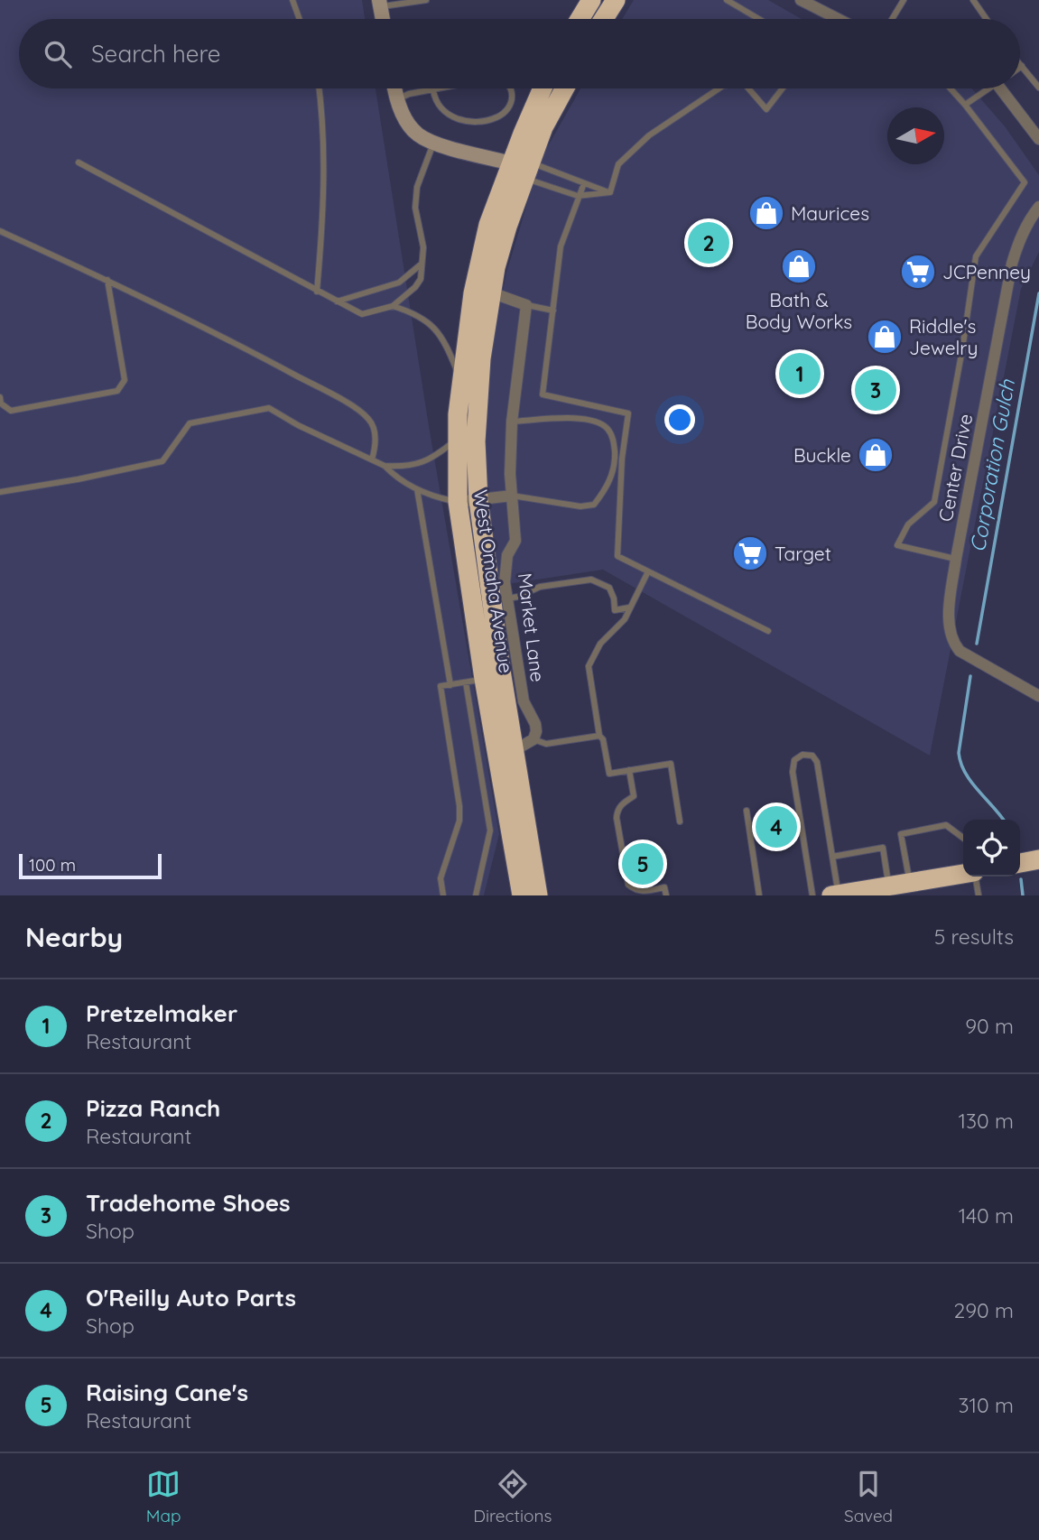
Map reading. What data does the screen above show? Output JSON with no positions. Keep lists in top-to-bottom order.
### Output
{
  "streets": {
    "highway": ["West Omaha Avenue"],
    "street": ["Center Drive", "Market Lane"]
  },
  "water": ["Corporation Gulch"],
  "places": {
    "shop": [
      "Maurices",
      "Bath & Body Works",
      "Riddle's Jewelry",
      "Buckle"
    ],
    "supermarket": ["JCPenney", "Target"]
  },
  "scale_bar": "100 m",
  "north": "right",
  "page": {
    "search": "Search here",
    "pins": [
      "2",
      "1",
      "3",
      "4",
      "5"
    ],
    "scale": "100 m",
    "heading": ["Nearby", "5 results"],
    "list": [
      {
        "mark": "1",
        "name": "Pretzelmaker",
        "note": "Restaurant",
        "value": "90 m"
      },
      {
        "mark": "2",
        "name": "Pizza Ranch",
        "note": "Restaurant",
        "value": "130 m"
      },
      {
        "mark": "3",
        "name": "Tradehome Shoes",
        "note": "Shop",
        "value": "140 m"
      },
      {
        "mark": "4",
        "name": "O'Reilly Auto Parts",
        "note": "Shop",
        "value": "290 m"
      },
      {
        "mark": "5",
        "name": "Raising Cane's",
        "note": "Restaurant",
        "value": "310 m"
      }
    ],
    "nav": ["Map", "Directions", "Saved"]
  }
}
